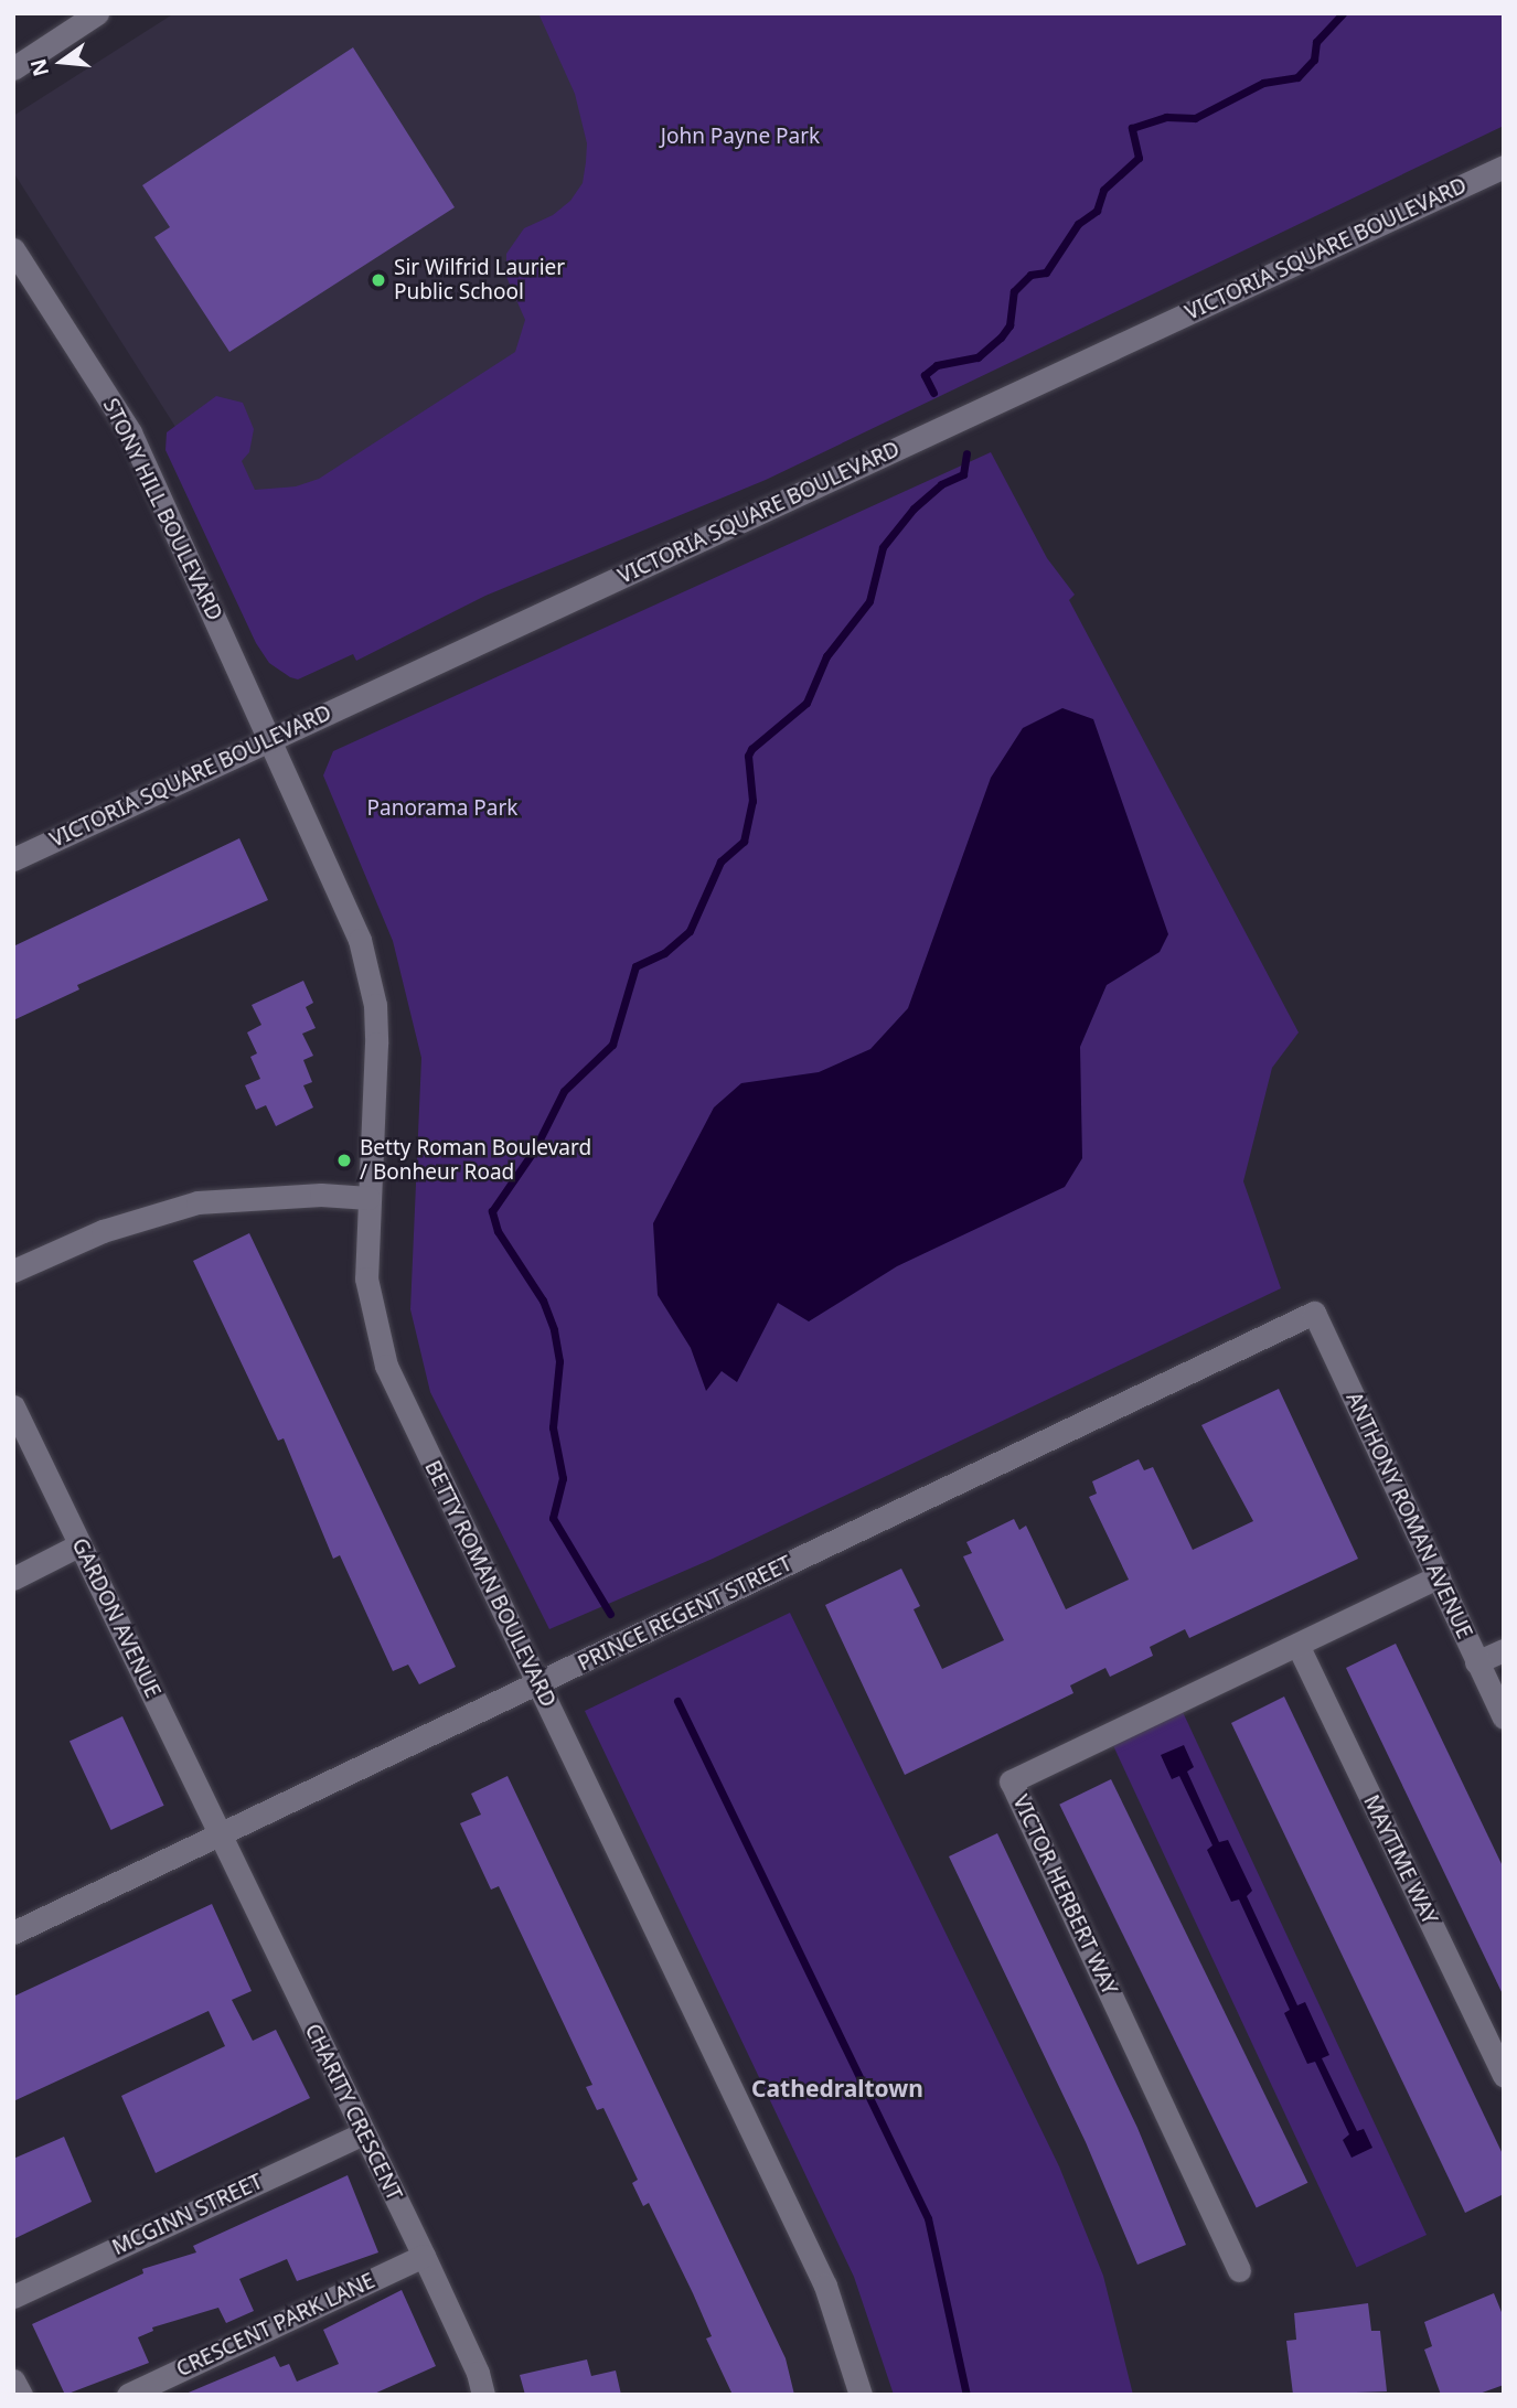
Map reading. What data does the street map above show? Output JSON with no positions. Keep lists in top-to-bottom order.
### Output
{
  "streets": {
    "street": [
      "VICTORIA SQUARE BOULEVARD",
      "STONY HILL BOULEVARD",
      "ANTHONY ROMAN AVENUE",
      "BETTY ROMAN BOULEVARD",
      "PRINCE REGENT STREET",
      "GARDON AVENUE",
      "MAYTIME WAY",
      "VICTOR HERBERT WAY",
      "CHARITY CRESCENT",
      "MCGINN STREET",
      "CRESCENT PARK LANE"
    ]
  },
  "crossings": [
    ["VICTORIA SQUARE BOULEVARD", "STONY HILL BOULEVARD"],
    ["VICTORIA SQUARE BOULEVARD", "BETTY ROMAN BOULEVARD"],
    ["STONY HILL BOULEVARD", "BETTY ROMAN BOULEVARD"],
    ["ANTHONY ROMAN AVENUE", "PRINCE REGENT STREET"],
    ["ANTHONY ROMAN AVENUE", "VICTOR HERBERT WAY"],
    ["BETTY ROMAN BOULEVARD", "PRINCE REGENT STREET"],
    ["PRINCE REGENT STREET", "GARDON AVENUE"],
    ["PRINCE REGENT STREET", "CHARITY CRESCENT"],
    ["GARDON AVENUE", "CHARITY CRESCENT"],
    ["MAYTIME WAY", "VICTOR HERBERT WAY"],
    ["CHARITY CRESCENT", "MCGINN STREET"],
    ["CHARITY CRESCENT", "CRESCENT PARK LANE"]
  ],
  "districts": ["Cathedraltown"],
  "parks": ["John Payne Park", "Panorama Park"],
  "places": ["Sir Wilfrid Laurier Public School", "Betty Roman Boulevard / Bonheur Road"],
  "north": "left"
}
